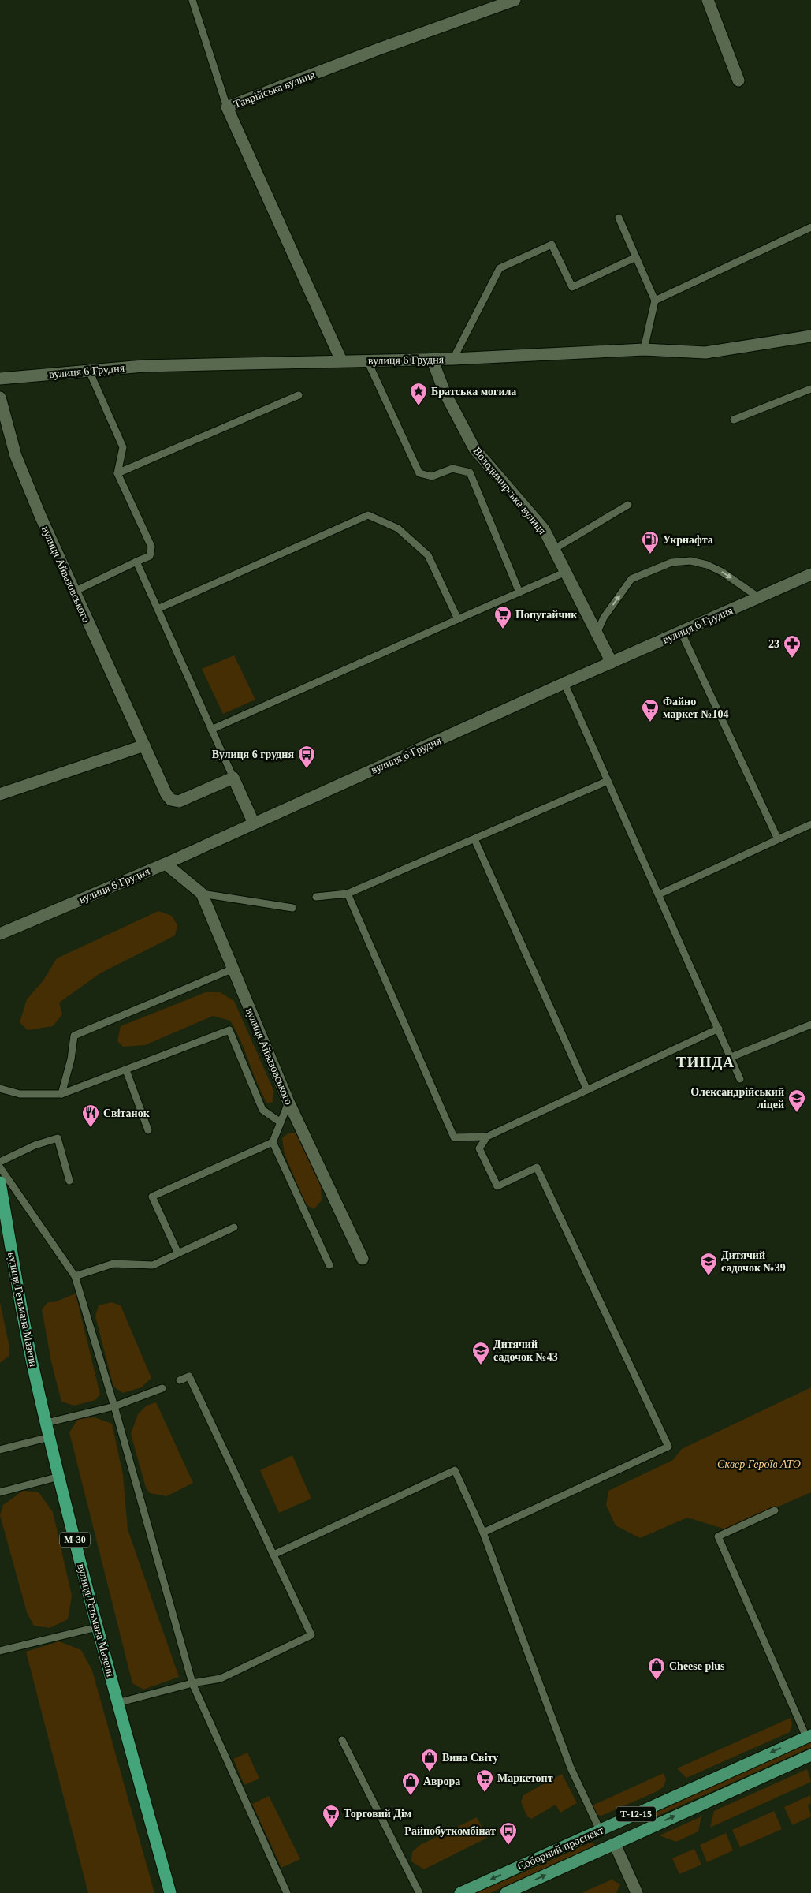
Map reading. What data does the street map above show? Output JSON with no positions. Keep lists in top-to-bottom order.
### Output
{
  "streets": {
    "highway": ["вулиця Гетьмана Мазепи", "М-30"],
    "main road": ["Т-12-15", "Соборний проспект"],
    "street": [
      "Таврійська вулиця",
      "вулиця 6 Грудня",
      "Володимирська вулиця",
      "вулиця Айвазовського"
    ]
  },
  "crossings": [
    ["Таврійська вулиця", "вулиця 6 Грудня"],
    ["вулиця 6 Грудня", "Володимирська вулиця"],
    ["вулиця 6 Грудня", "вулиця Айвазовського"]
  ],
  "districts": ["ТИНДА"],
  "parks": ["Сквер Героїв АТО"],
  "places": {
    "place": ["Братська могила"],
    "fuel station": ["Укрнафта"],
    "supermarket": [
      "Попугайчик",
      "Файно маркет №104",
      "Маркетопт",
      "Торговий Дім"
    ],
    "pharmacy": ["23"],
    "bus stop": ["Вулиця 6 грудня", "Райпобуткомбінат"],
    "school or university": ["Олександрійський ліцей", "Дитячий садочок №39", "Дитячий садочок №43"],
    "restaurant": ["Світанок"],
    "shop": ["Cheese plus", "Вина Світу", "Аврора"]
  }
}
